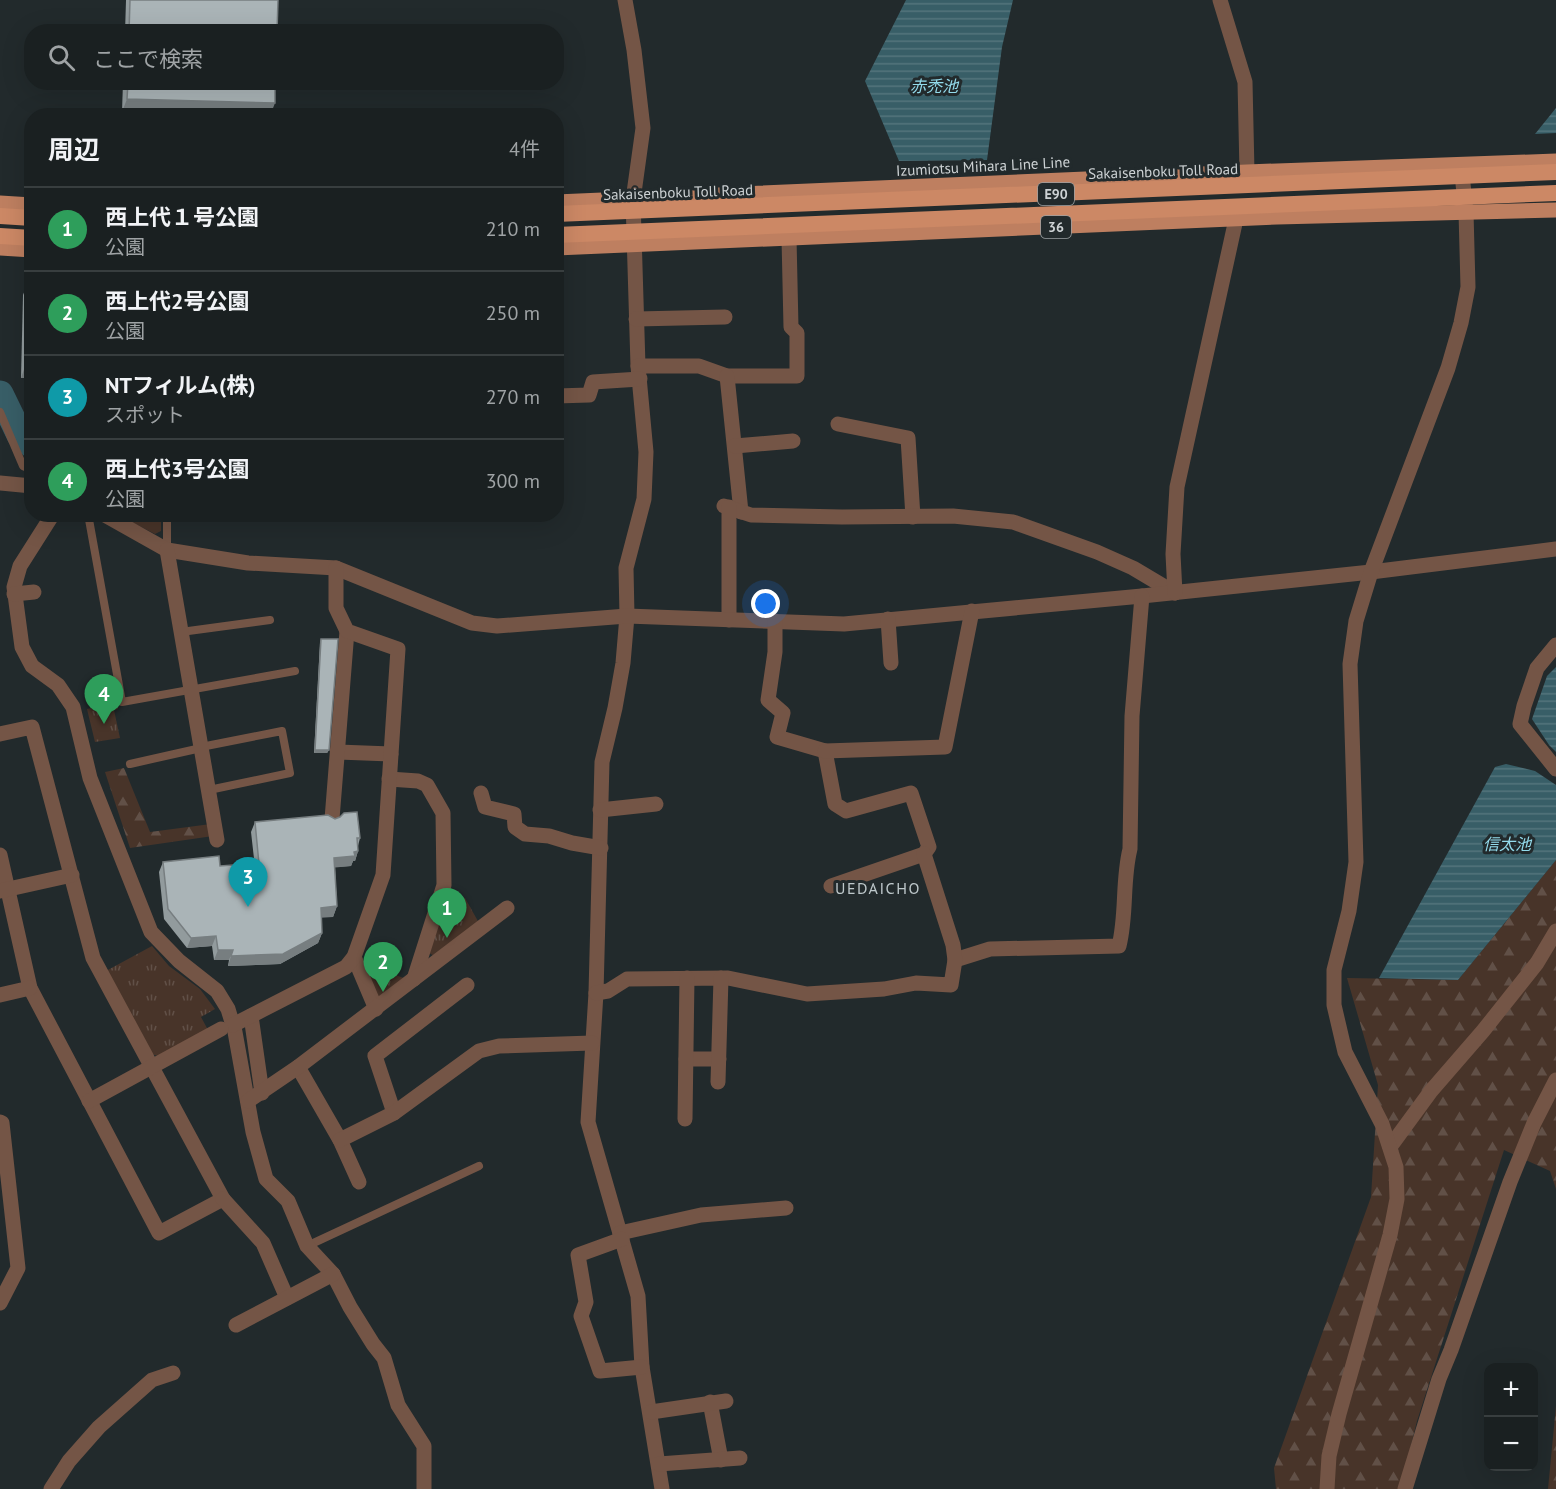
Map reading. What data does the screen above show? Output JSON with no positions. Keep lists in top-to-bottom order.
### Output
{
  "streets": {
    "highway": ["Sakaisenboku Toll Road", "E90"],
    "main road": ["Izumiotsu Mihara Line Line", "36"]
  },
  "districts": ["UEDAICHO"],
  "water": ["赤禿池", "信太池"],
  "page": {
    "search": "ここで検索",
    "heading": ["周辺", "4件"],
    "list": [
      {
        "mark": "1",
        "name": "西上代１号公園",
        "note": "公園",
        "value": "210 m"
      },
      {
        "mark": "2",
        "name": "西上代2号公園",
        "note": "公園",
        "value": "250 m"
      },
      {
        "mark": "3",
        "name": "NTフィルム(株)",
        "note": "スポット",
        "value": "270 m"
      },
      {
        "mark": "4",
        "name": "西上代3号公園",
        "note": "公園",
        "value": "300 m"
      }
    ],
    "pins": [
      "4",
      "3",
      "1",
      "2"
    ],
    "map_buttons": ["+", "−"]
  }
}
